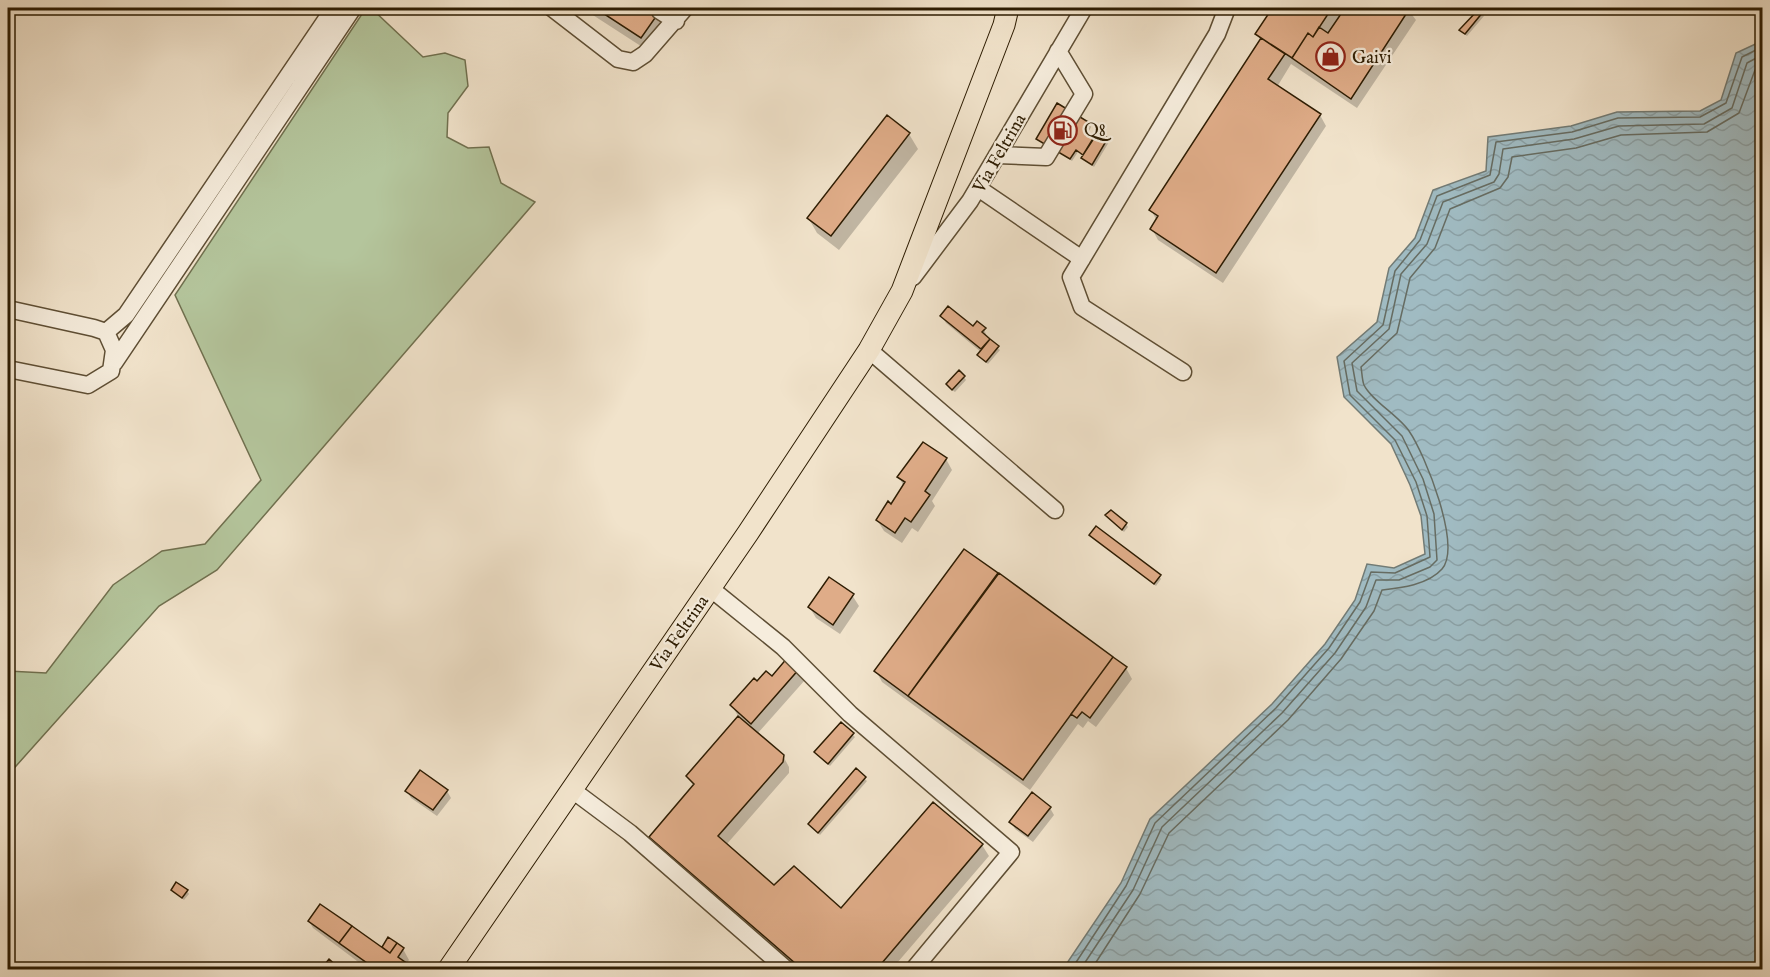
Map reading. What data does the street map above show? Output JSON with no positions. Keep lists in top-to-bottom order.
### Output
{
  "streets": {
    "main road": ["Via Feltrina"]
  },
  "places": {
    "shop": ["Gaivi"],
    "fuel station": ["Q8"]
  }
}
